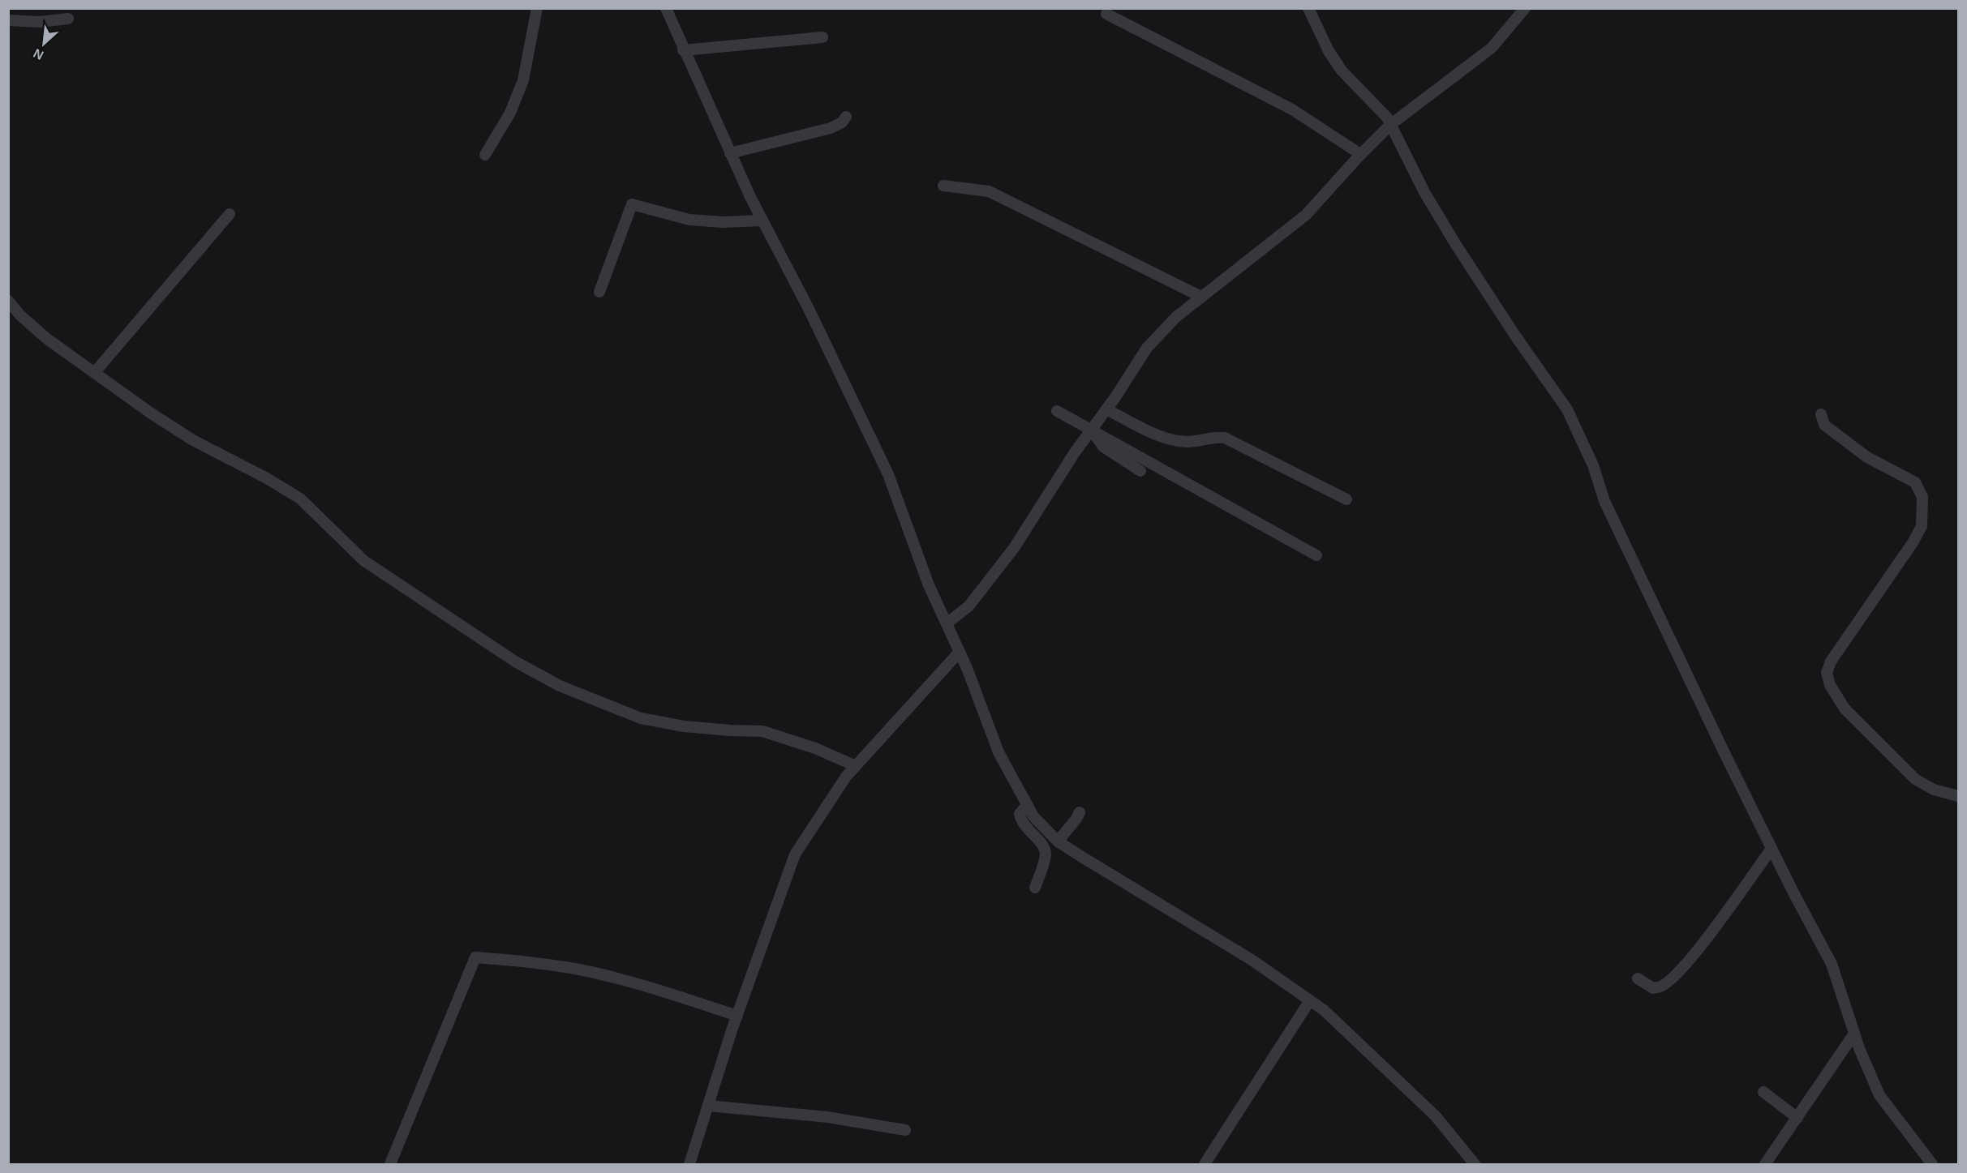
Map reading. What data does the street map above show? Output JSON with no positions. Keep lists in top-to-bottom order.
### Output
{
  "north": "bottom left"
}
